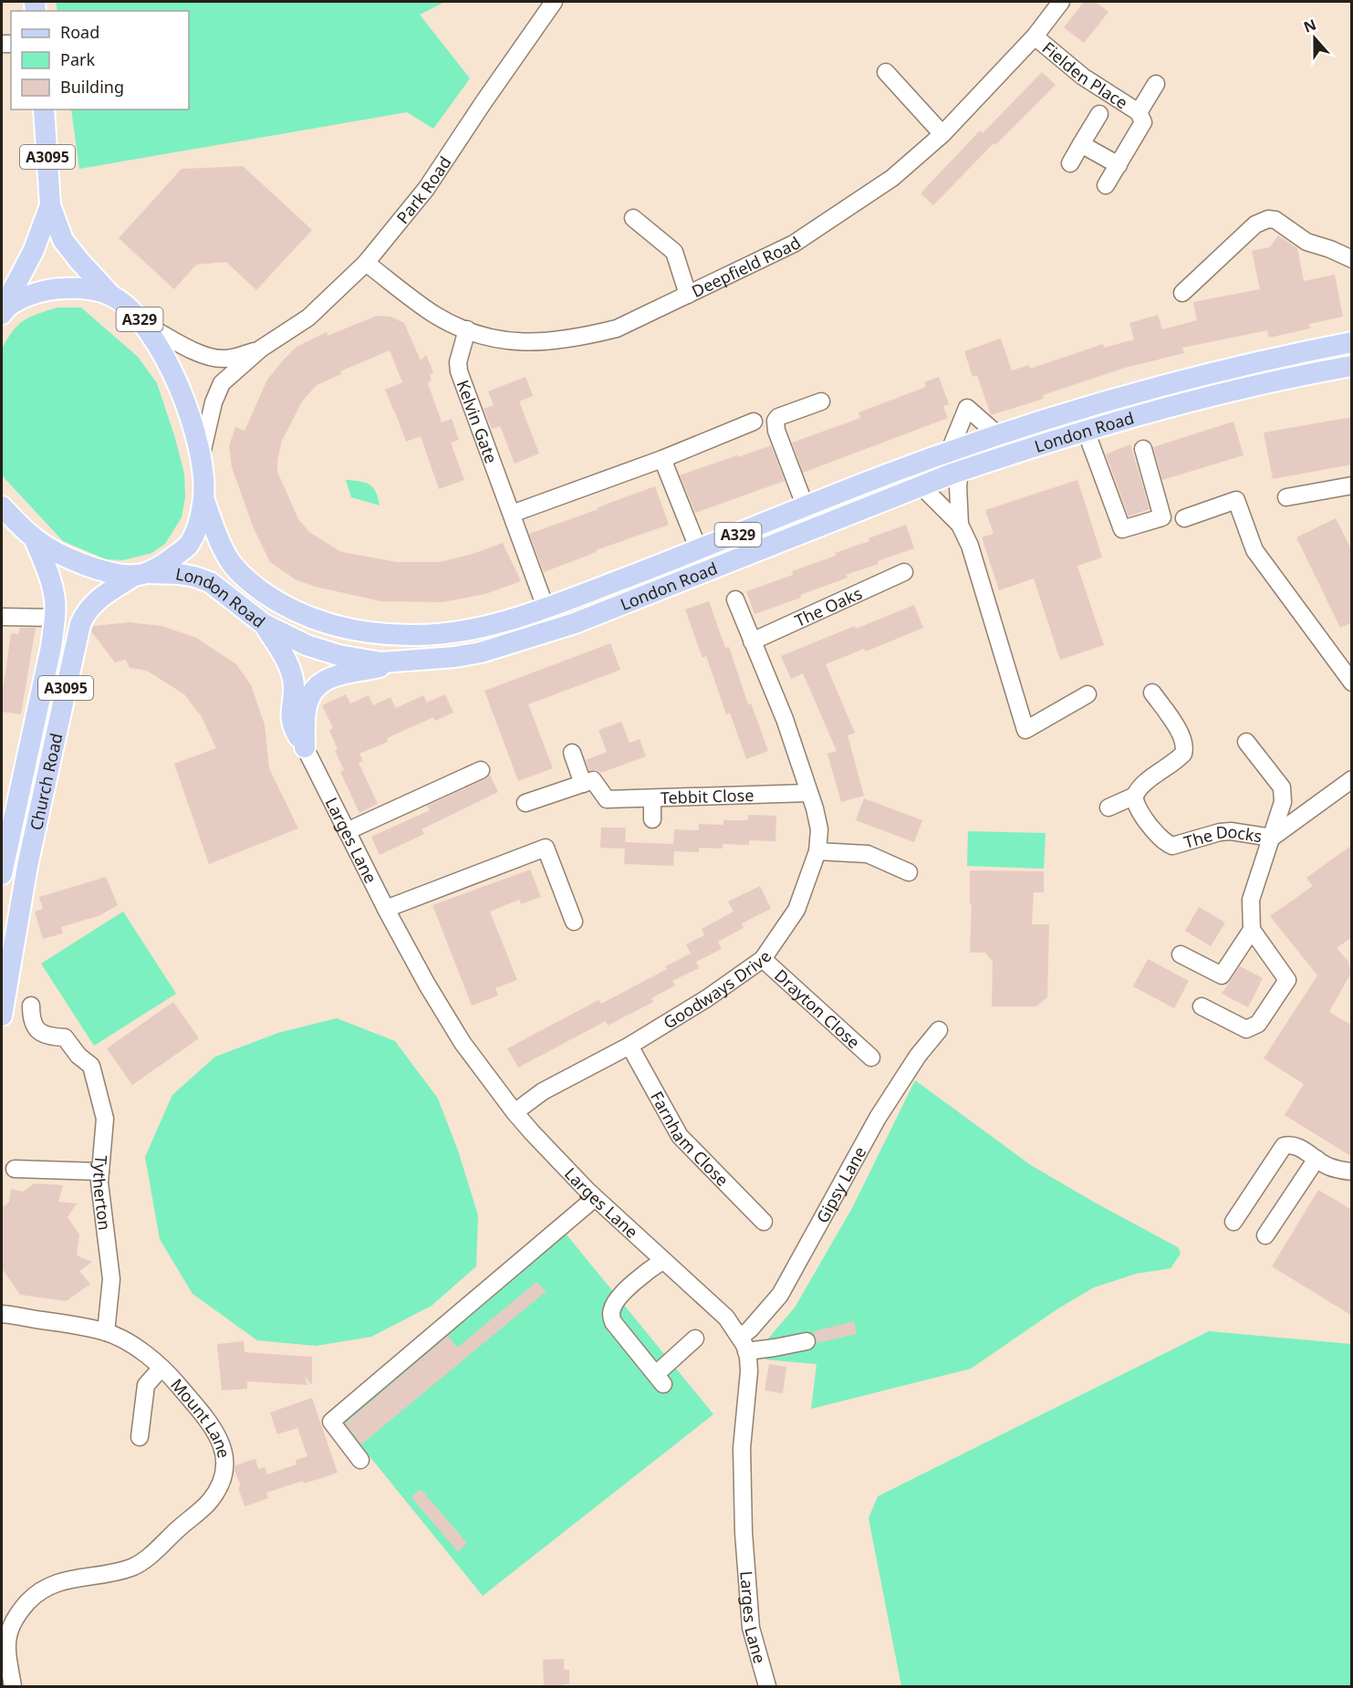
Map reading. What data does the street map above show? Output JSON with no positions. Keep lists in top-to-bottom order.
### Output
{
  "streets": {
    "main road": [
      "A3095",
      "A329",
      "London Road",
      "Church Road"
    ],
    "street": [
      "Fielden Place",
      "Park Road",
      "Deepfield Road",
      "Kelvin Gate",
      "The Oaks",
      "Tebbit Close",
      "Larges Lane",
      "The Docks",
      "Goodways Drive",
      "Drayton Close",
      "Farnham Close",
      "Gipsy Lane",
      "Tytherton",
      "Mount Lane"
    ]
  },
  "crossings": [
    ["Fielden Place", "Deepfield Road"],
    ["A3095", "A329"],
    ["Park Road", "Deepfield Road"],
    ["Park Road", "A329"],
    ["Deepfield Road", "Kelvin Gate"],
    ["A329", "London Road"],
    ["A329", "Church Road"],
    ["London Road", "Church Road"],
    ["Tebbit Close", "Goodways Drive"],
    ["Larges Lane", "Goodways Drive"],
    ["Larges Lane", "Gipsy Lane"],
    ["Goodways Drive", "Drayton Close"],
    ["Goodways Drive", "Farnham Close"],
    ["Tytherton", "Mount Lane"]
  ],
  "legend": ["Road", "Park", "Building"],
  "north": "top"
}
